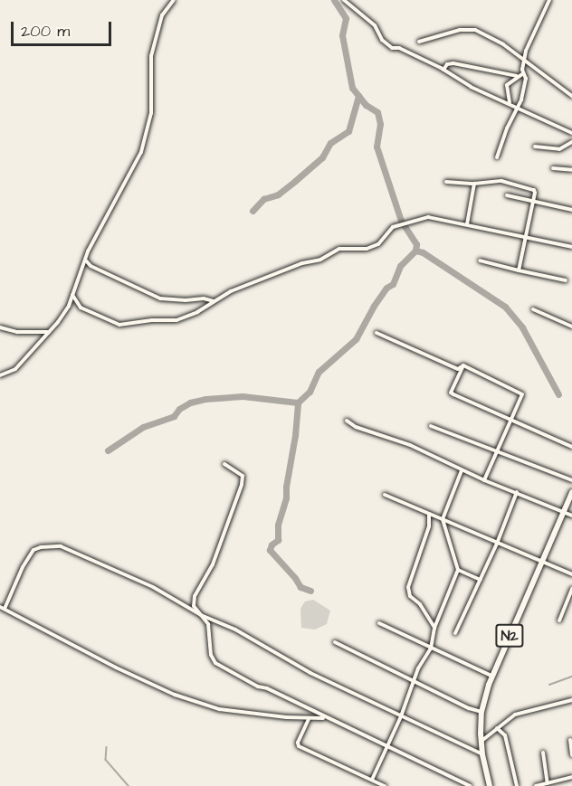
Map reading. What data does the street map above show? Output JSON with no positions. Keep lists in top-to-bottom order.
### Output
{
  "streets": {
    "highway": ["N2"]
  },
  "scale_bar": "200 m"
}
